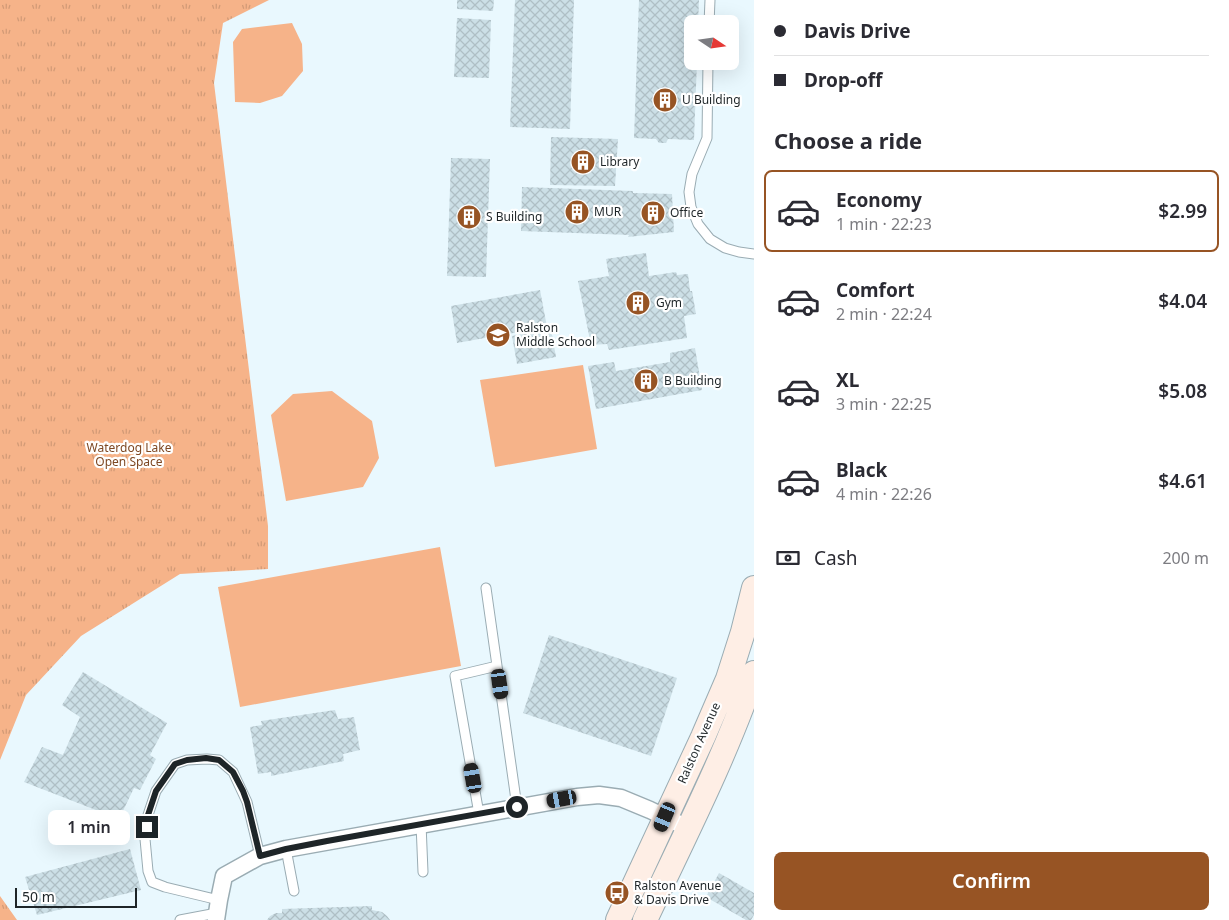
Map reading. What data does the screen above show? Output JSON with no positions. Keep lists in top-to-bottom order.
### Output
{
  "streets": {
    "main road": ["Ralston Avenue"]
  },
  "parks": ["Waterdog Lake Open Space"],
  "places": {
    "building": [
      "U Building",
      "Library",
      "MUR",
      "Office",
      "S Building",
      "Gym",
      "B Building"
    ],
    "school or university": ["Ralston Middle School"],
    "bus stop": ["Ralston Avenue & Davis Drive"]
  },
  "scale_bar": "50 m",
  "north": "right",
  "page": {
    "banner": ["Davis Drive", "Drop-off"],
    "heading": "Choose a ride",
    "list": [
      {
        "name": "Economy",
        "note": "1 min · 22:23",
        "value": "$2.99"
      },
      {
        "name": "Comfort",
        "note": "2 min · 22:24",
        "value": "$4.04"
      },
      {
        "name": "XL",
        "note": "3 min · 22:25",
        "value": "$5.08"
      },
      {
        "name": "Black",
        "note": "4 min · 22:26",
        "value": "$4.61"
      }
    ],
    "pay": ["Cash", "200 m"],
    "bubble": "1 min",
    "buttons": "Confirm",
    "scale": "50 m"
  }
}
